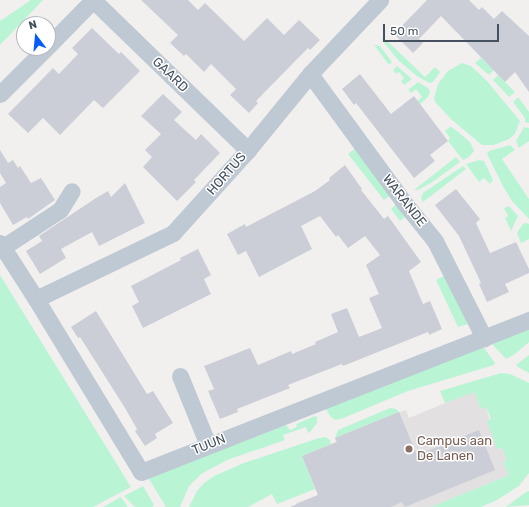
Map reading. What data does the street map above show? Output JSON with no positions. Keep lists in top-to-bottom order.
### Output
{
  "streets": {
    "street": [
      "GAARD",
      "HORTUS",
      "WARANDE",
      "TUUN"
    ]
  },
  "crossings": [
    ["GAARD", "HORTUS"],
    ["HORTUS", "WARANDE"],
    ["HORTUS", "TUUN"],
    ["WARANDE", "TUUN"]
  ],
  "places": ["Campus aan De Lanen"],
  "scale_bar": "50 m",
  "north": "top"
}
